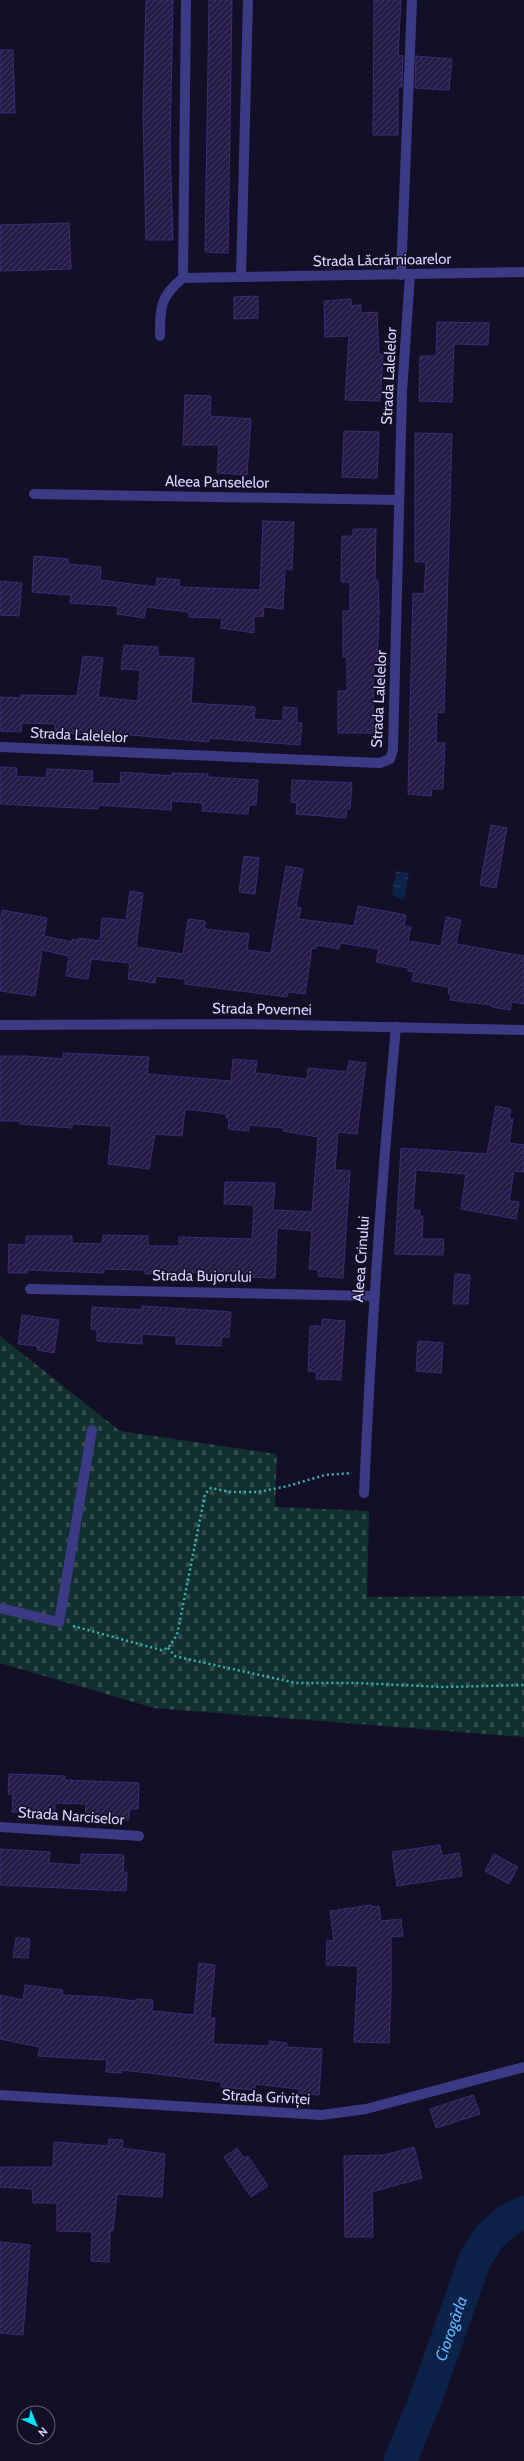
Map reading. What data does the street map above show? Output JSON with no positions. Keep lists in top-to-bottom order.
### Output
{
  "streets": {
    "street": [
      "Strada Lăcrămioarelor",
      "Strada Lalelelor",
      "Aleea Panselelor",
      "Strada Povernei",
      "Aleea Crinului",
      "Strada Bujorului",
      "Strada Narciselor",
      "Strada Griviței"
    ]
  },
  "crossings": [
    ["Strada Lăcrămioarelor", "Strada Lalelelor"],
    ["Strada Lalelelor", "Aleea Panselelor"],
    ["Strada Povernei", "Aleea Crinului"],
    ["Aleea Crinului", "Strada Bujorului"]
  ],
  "water": ["Ciorogârla"],
  "north": "bottom right"
}
